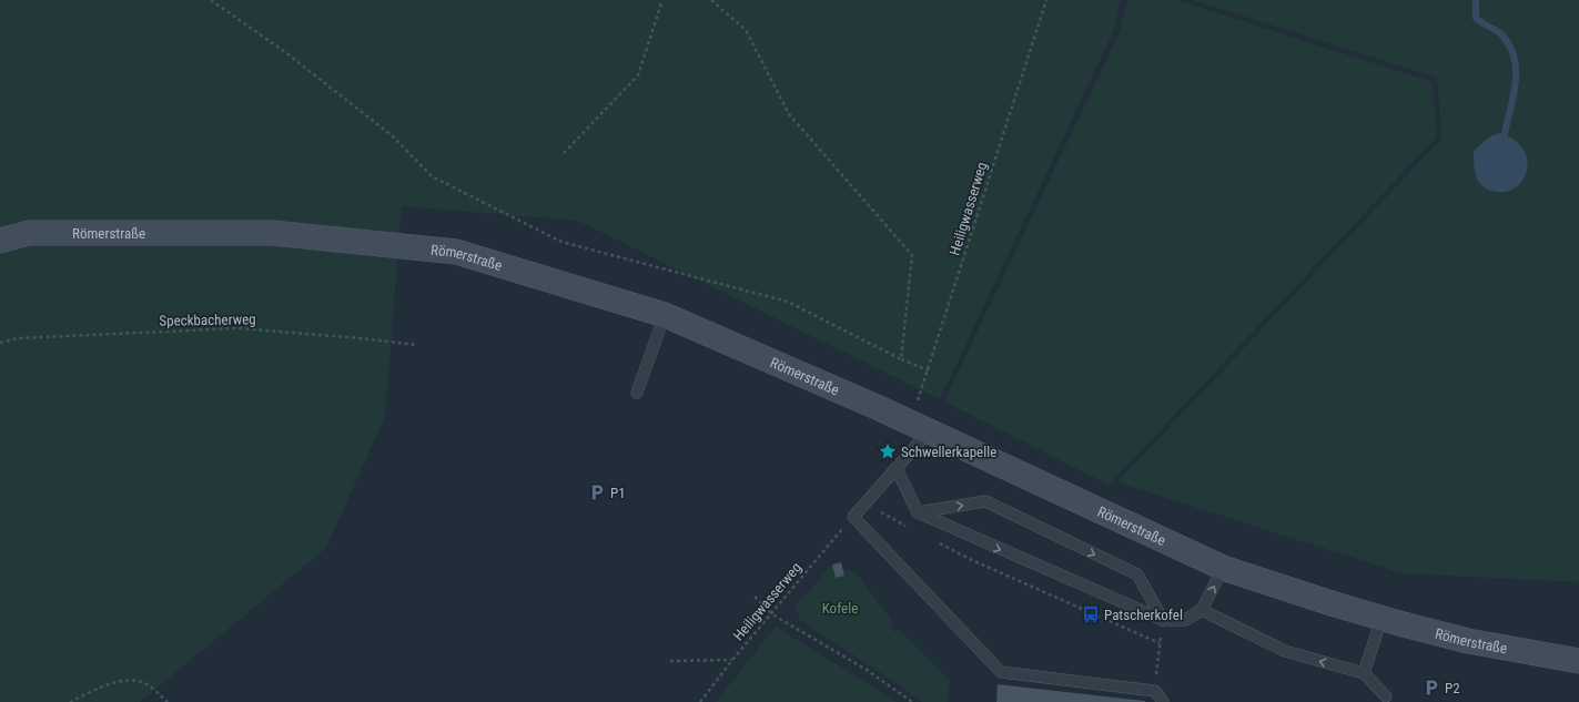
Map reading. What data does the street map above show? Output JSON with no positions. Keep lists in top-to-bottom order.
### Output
{
  "streets": {
    "main road": ["Römerstraße"],
    "path": ["Heiligwasserweg", "Speckbacherweg"]
  },
  "crossings": [
    ["Heiligwasserweg", "Römerstraße"]
  ],
  "parks": ["Kofele"],
  "places": {
    "place": ["Schwellerkapelle"],
    "parking": ["P1", "P2"],
    "bus stop": ["Patscherkofel"]
  }
}
